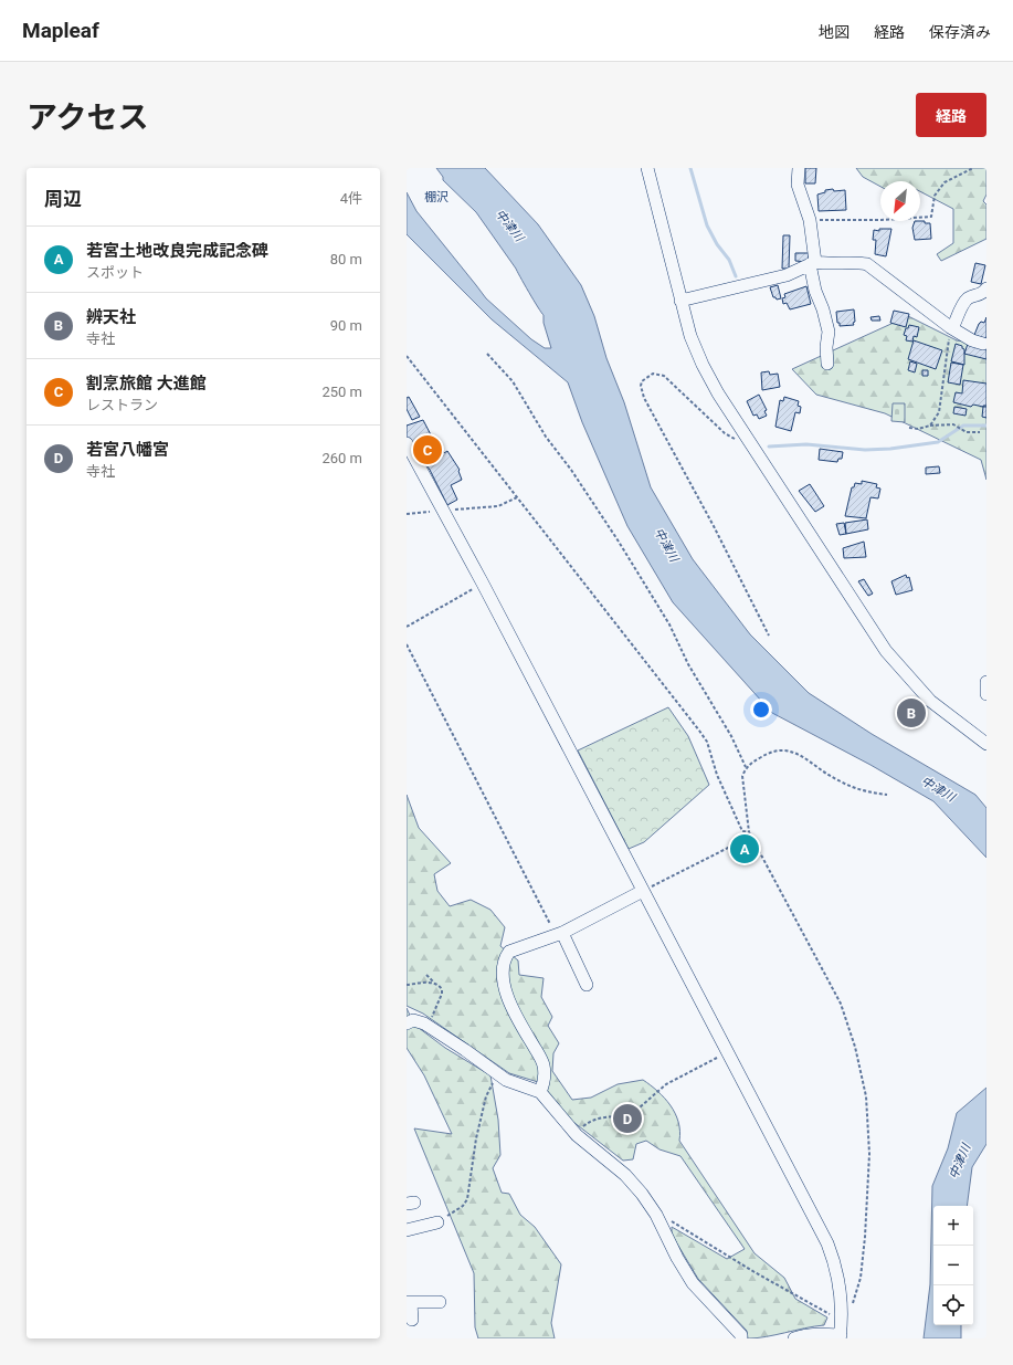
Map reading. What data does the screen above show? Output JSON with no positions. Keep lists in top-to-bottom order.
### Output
{
  "districts": ["棚沢"],
  "water": ["中津川"],
  "north": "bottom left",
  "page": {
    "header": "Mapleaf",
    "nav": ["地図", "経路", "保存済み"],
    "title": "アクセス",
    "buttons": "経路",
    "heading": ["周辺", "4件"],
    "list": [
      {
        "mark": "A",
        "name": "若宮土地改良完成記念碑",
        "note": "スポット",
        "value": "80 m"
      },
      {
        "mark": "B",
        "name": "辨天社",
        "note": "寺社",
        "value": "90 m"
      },
      {
        "mark": "C",
        "name": "割烹旅館 大進館",
        "note": "レストラン",
        "value": "250 m"
      },
      {
        "mark": "D",
        "name": "若宮八幡宮",
        "note": "寺社",
        "value": "260 m"
      }
    ],
    "pins": [
      "C",
      "B",
      "A",
      "D"
    ],
    "map_buttons": ["+", "−"]
  }
}
